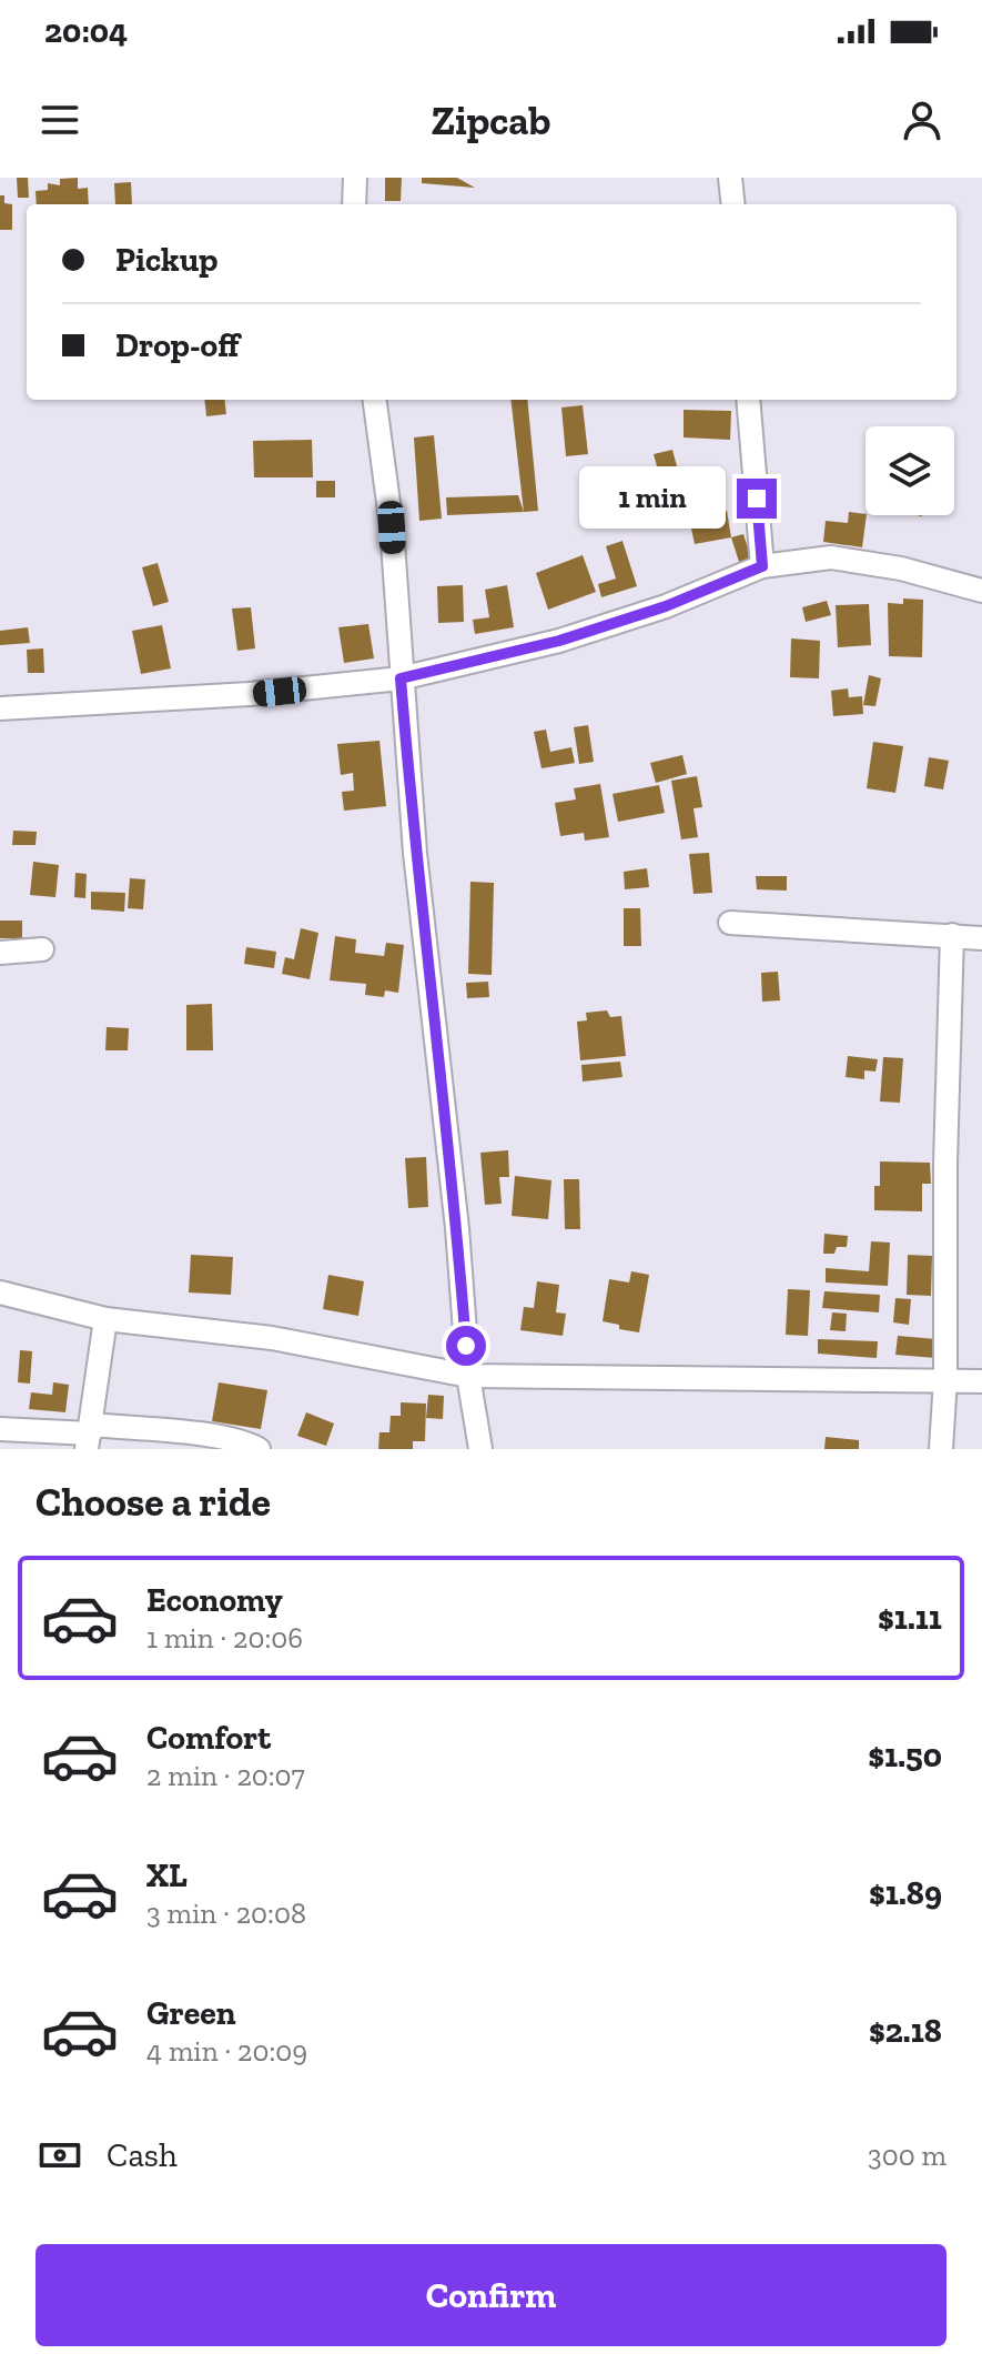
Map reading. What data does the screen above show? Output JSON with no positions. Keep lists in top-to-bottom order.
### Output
{
  "page": {
    "status": "20:04",
    "header": "Zipcab",
    "banner": ["Pickup", "Drop-off"],
    "bubble": "1 min",
    "heading": "Choose a ride",
    "list": [
      {
        "name": "Economy",
        "note": "1 min · 20:06",
        "value": "$1.11"
      },
      {
        "name": "Comfort",
        "note": "2 min · 20:07",
        "value": "$1.50"
      },
      {
        "name": "XL",
        "note": "3 min · 20:08",
        "value": "$1.89"
      },
      {
        "name": "Green",
        "note": "4 min · 20:09",
        "value": "$2.18"
      }
    ],
    "pay": ["Cash", "300 m"],
    "buttons": "Confirm"
  }
}
